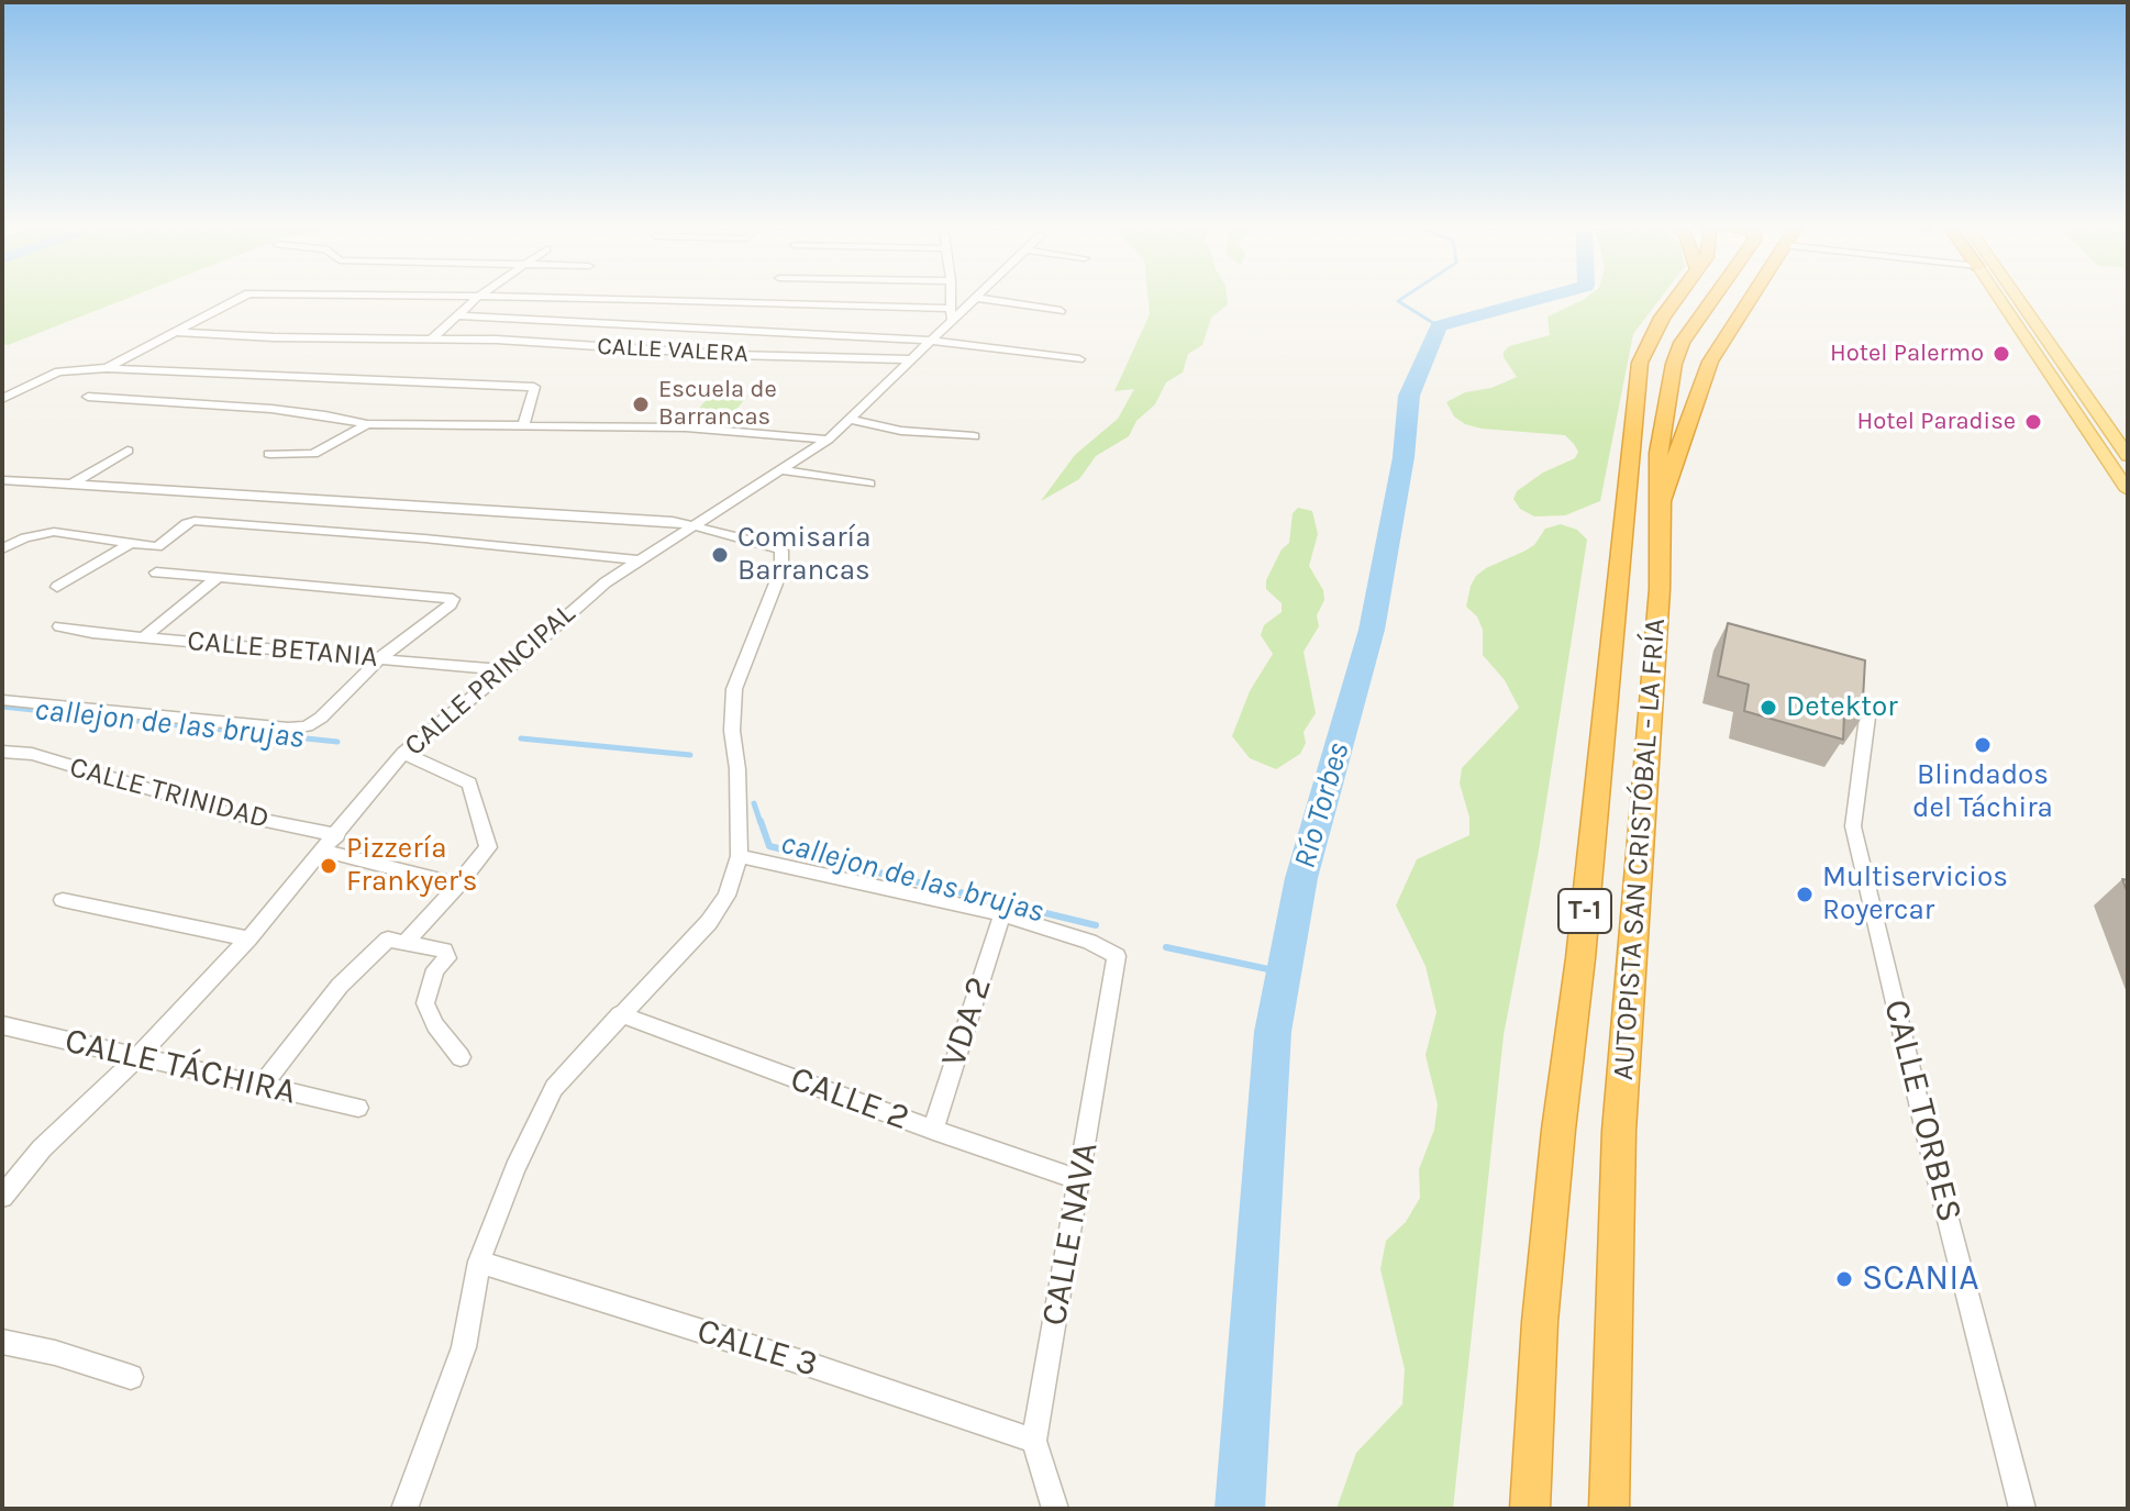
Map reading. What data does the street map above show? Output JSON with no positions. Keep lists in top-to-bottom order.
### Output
{
  "streets": {
    "highway": ["AUTOPISTA SAN CRISTÓBAL - LA FRÍA", "T-1"],
    "street": [
      "CALLE VALERA",
      "CALLE BETANIA",
      "CALLE PRINCIPAL",
      "CALLE TRINIDAD",
      "VDA 2",
      "CALLE TÁCHIRA",
      "CALLE 2",
      "CALLE TORBES",
      "CALLE NAVA",
      "CALLE 3"
    ]
  },
  "crossings": [
    ["CALLE VALERA", "CALLE PRINCIPAL"],
    ["CALLE BETANIA", "CALLE PRINCIPAL"],
    ["CALLE PRINCIPAL", "CALLE TRINIDAD"],
    ["CALLE PRINCIPAL", "CALLE TÁCHIRA"],
    ["VDA 2", "CALLE 2"],
    ["VDA 2", "CALLE NAVA"],
    ["CALLE 2", "CALLE NAVA"],
    ["CALLE NAVA", "CALLE 3"]
  ],
  "water": ["callejon de las brujas", "Río Torbes"],
  "places": [
    "Hotel Palermo",
    "Escuela de Barrancas",
    "Hotel Paradise",
    "Comisaría Barrancas",
    "Detektor",
    "Blindados del Táchira",
    "Pizzería Frankyer's",
    "Multiservicios Royercar",
    "SCANIA"
  ]
}
